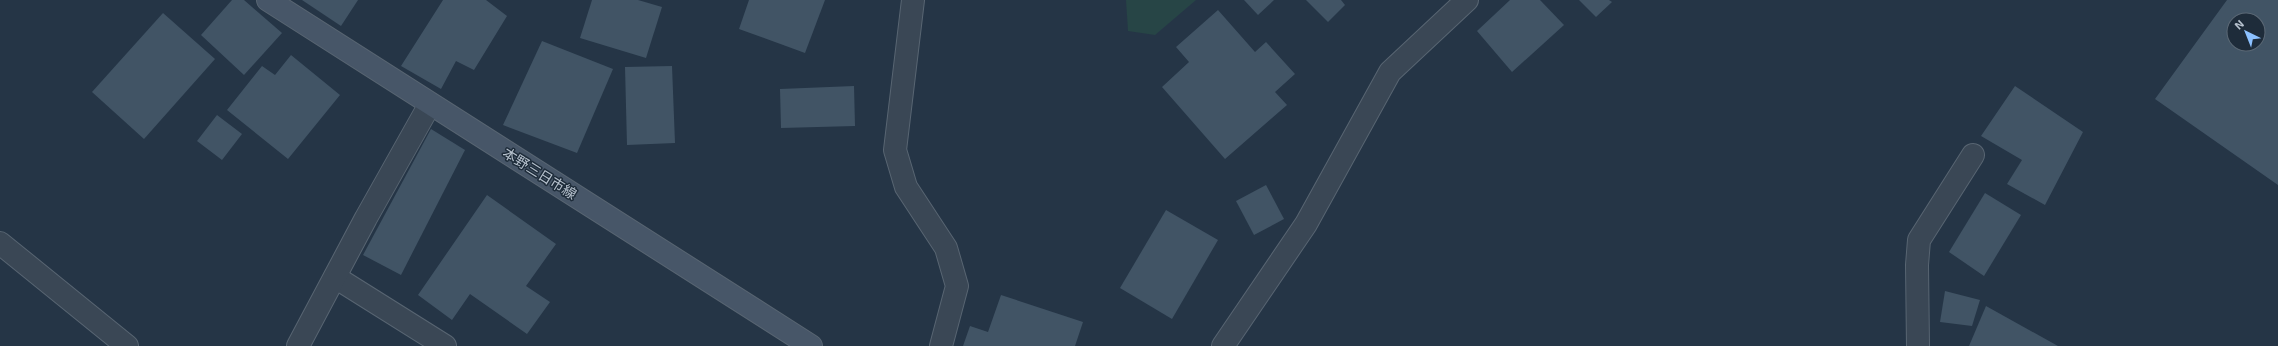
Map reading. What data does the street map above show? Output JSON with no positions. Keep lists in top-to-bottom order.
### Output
{
  "streets": {
    "main road": ["本野三日市線"]
  },
  "north": "top left"
}
